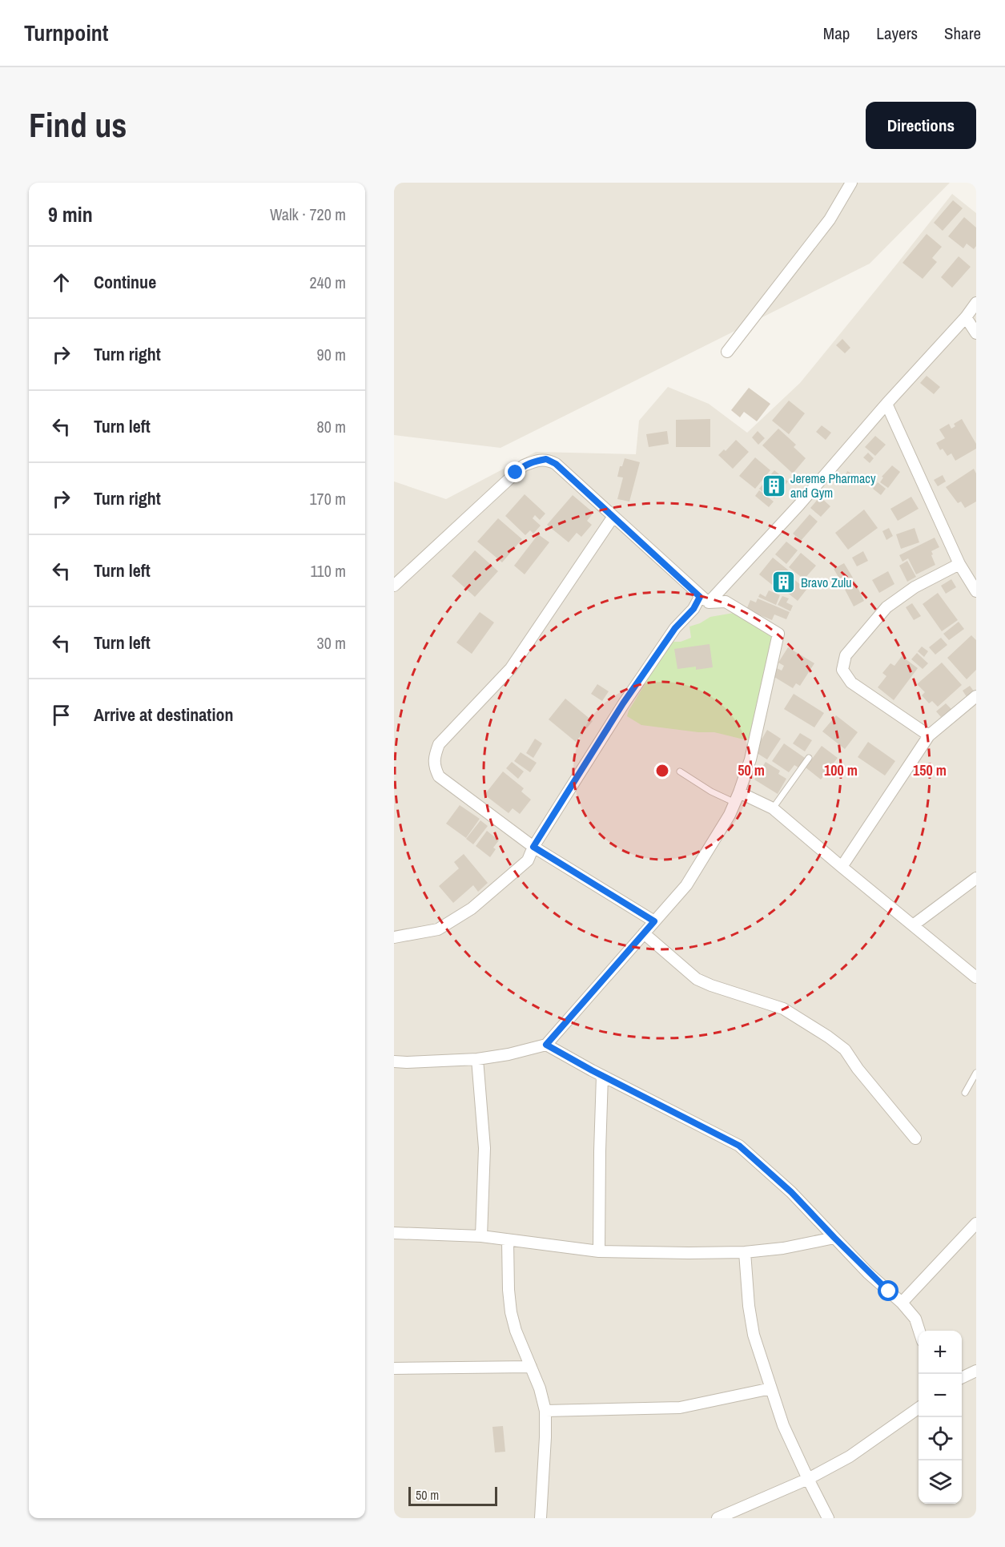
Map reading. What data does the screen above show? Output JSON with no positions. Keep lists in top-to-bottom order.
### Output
{
  "places": {
    "building": ["Jereme Pharmacy and Gym", "Bravo Zulu"]
  },
  "scale_bar": "50 m",
  "page": {
    "header": "Turnpoint",
    "nav": ["Map", "Layers", "Share"],
    "buttons": "Directions",
    "title": "Find us",
    "heading": ["9 min", "Walk · 720 m"],
    "list": [
      ["Continue", "240 m"],
      ["Turn right", "90 m"],
      ["Turn left", "80 m"],
      ["Turn right", "170 m"],
      ["Turn left", "110 m"],
      ["Turn left", "30 m"],
      "Arrive at destination"
    ],
    "map_buttons": ["+", "−"],
    "scale": "50 m"
  },
  "rings": ["50 m", "100 m", "150 m"]
}
